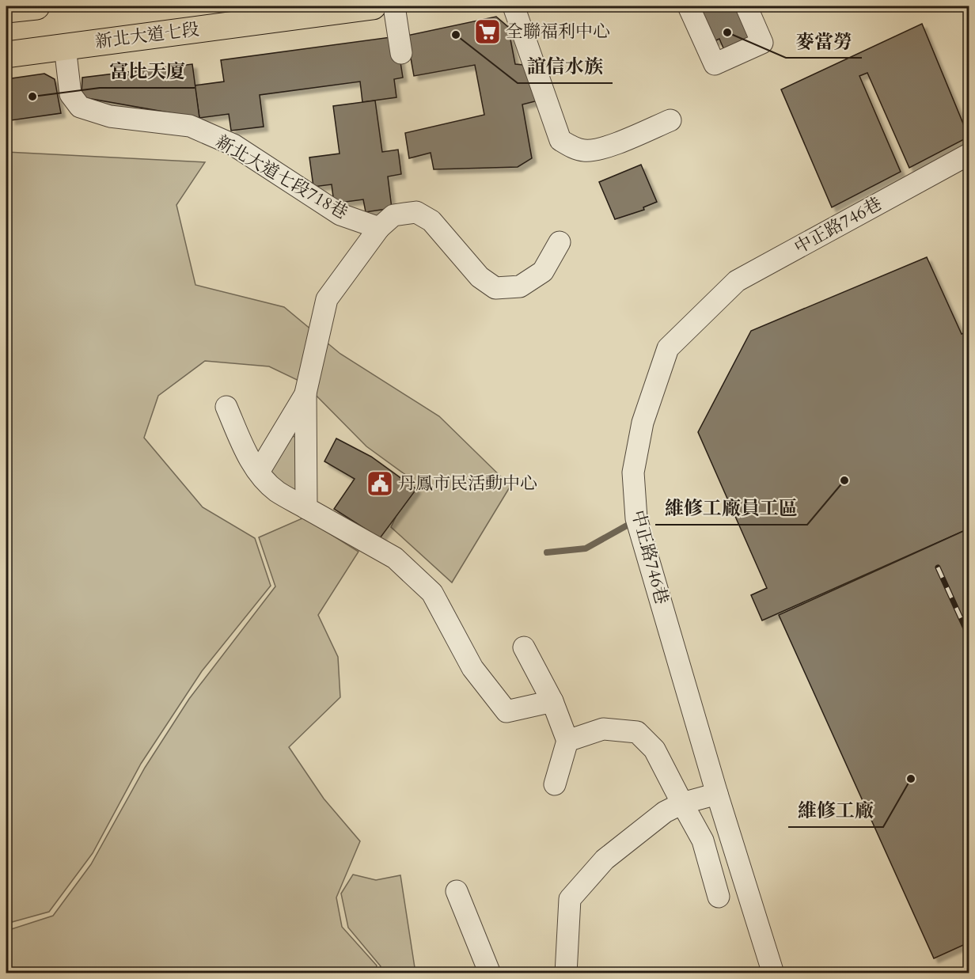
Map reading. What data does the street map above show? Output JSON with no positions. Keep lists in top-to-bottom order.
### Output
{
  "streets": {
    "main road": ["新北大道七段"],
    "lane": ["新北大道七段718巷", "中正路746巷"]
  },
  "crossings": [
    ["新北大道七段", "新北大道七段718巷"]
  ],
  "places": {
    "supermarket": ["全聯福利中心"],
    "other": [
      "麥當勞",
      "誼信水族",
      "富比天廈",
      "維修工廠員工區",
      "維修工廠"
    ],
    "public building": ["丹鳳市民活動中心"]
  }
}
